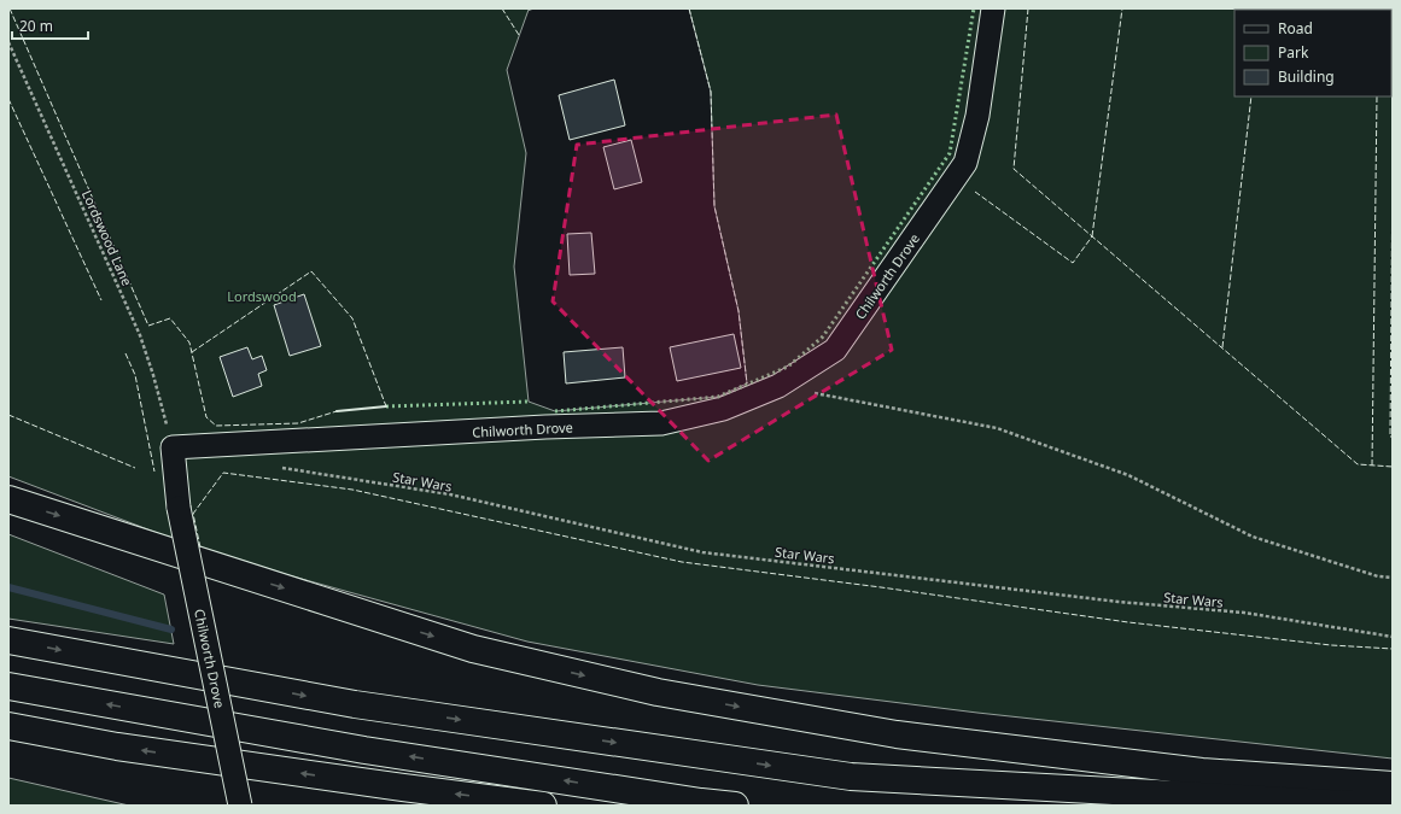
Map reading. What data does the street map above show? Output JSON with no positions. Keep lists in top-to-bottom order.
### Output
{
  "streets": {
    "street": ["Chilworth Drove"],
    "path": ["Lordswood Lane", "Star Wars"]
  },
  "crossings": [
    ["Lordswood Lane", "Chilworth Drove"]
  ],
  "parks": ["Lordswood"],
  "legend": ["Road", "Park", "Building"],
  "scale_bar": "20 m"
}
